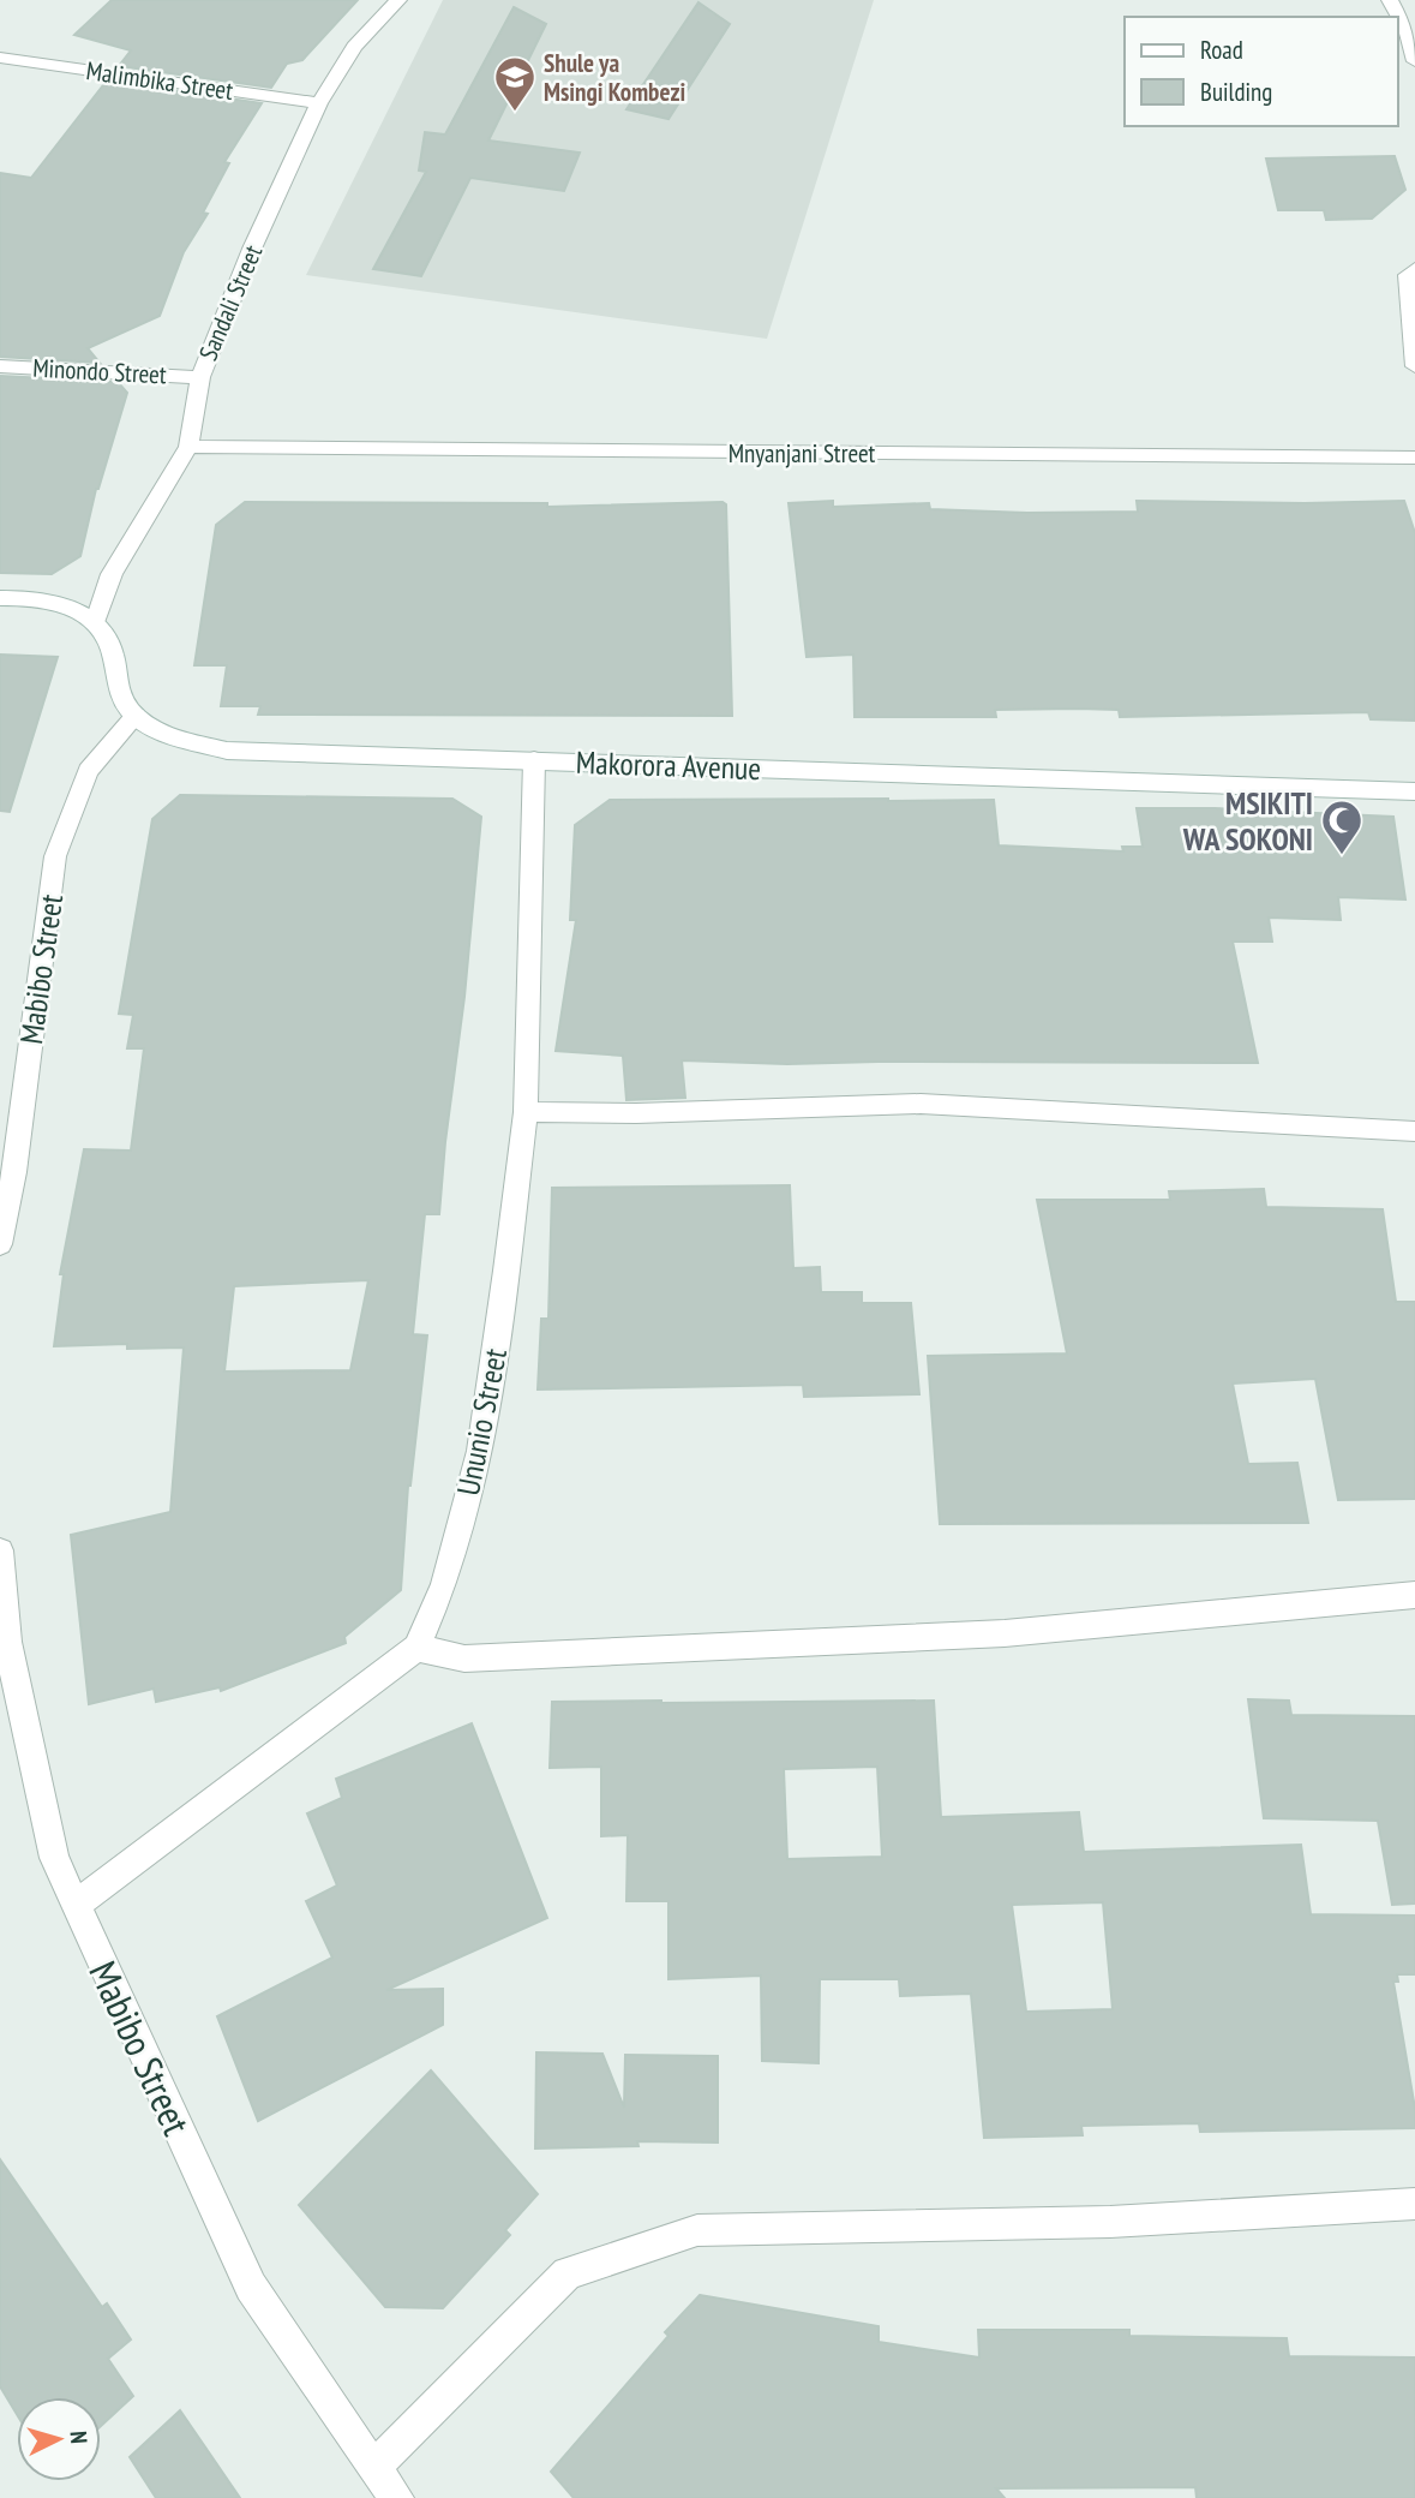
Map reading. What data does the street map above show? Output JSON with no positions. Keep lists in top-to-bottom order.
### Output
{
  "streets": {
    "street": [
      "Malimbika Street",
      "Sandali Street",
      "Minondo Street",
      "Mnyanjani Street",
      "Makorora Avenue",
      "Mabibo Street",
      "Ununio Street"
    ]
  },
  "crossings": [
    ["Malimbika Street", "Sandali Street"],
    ["Sandali Street", "Minondo Street"],
    ["Sandali Street", "Mnyanjani Street"],
    ["Makorora Avenue", "Mabibo Street"],
    ["Makorora Avenue", "Ununio Street"],
    ["Mabibo Street", "Ununio Street"]
  ],
  "places": {
    "school or university": ["Shule ya Msingi Kombezi"],
    "mosque": ["MSIKITI WA SOKONI"]
  },
  "legend": ["Road", "Building"],
  "north": "right"
}
